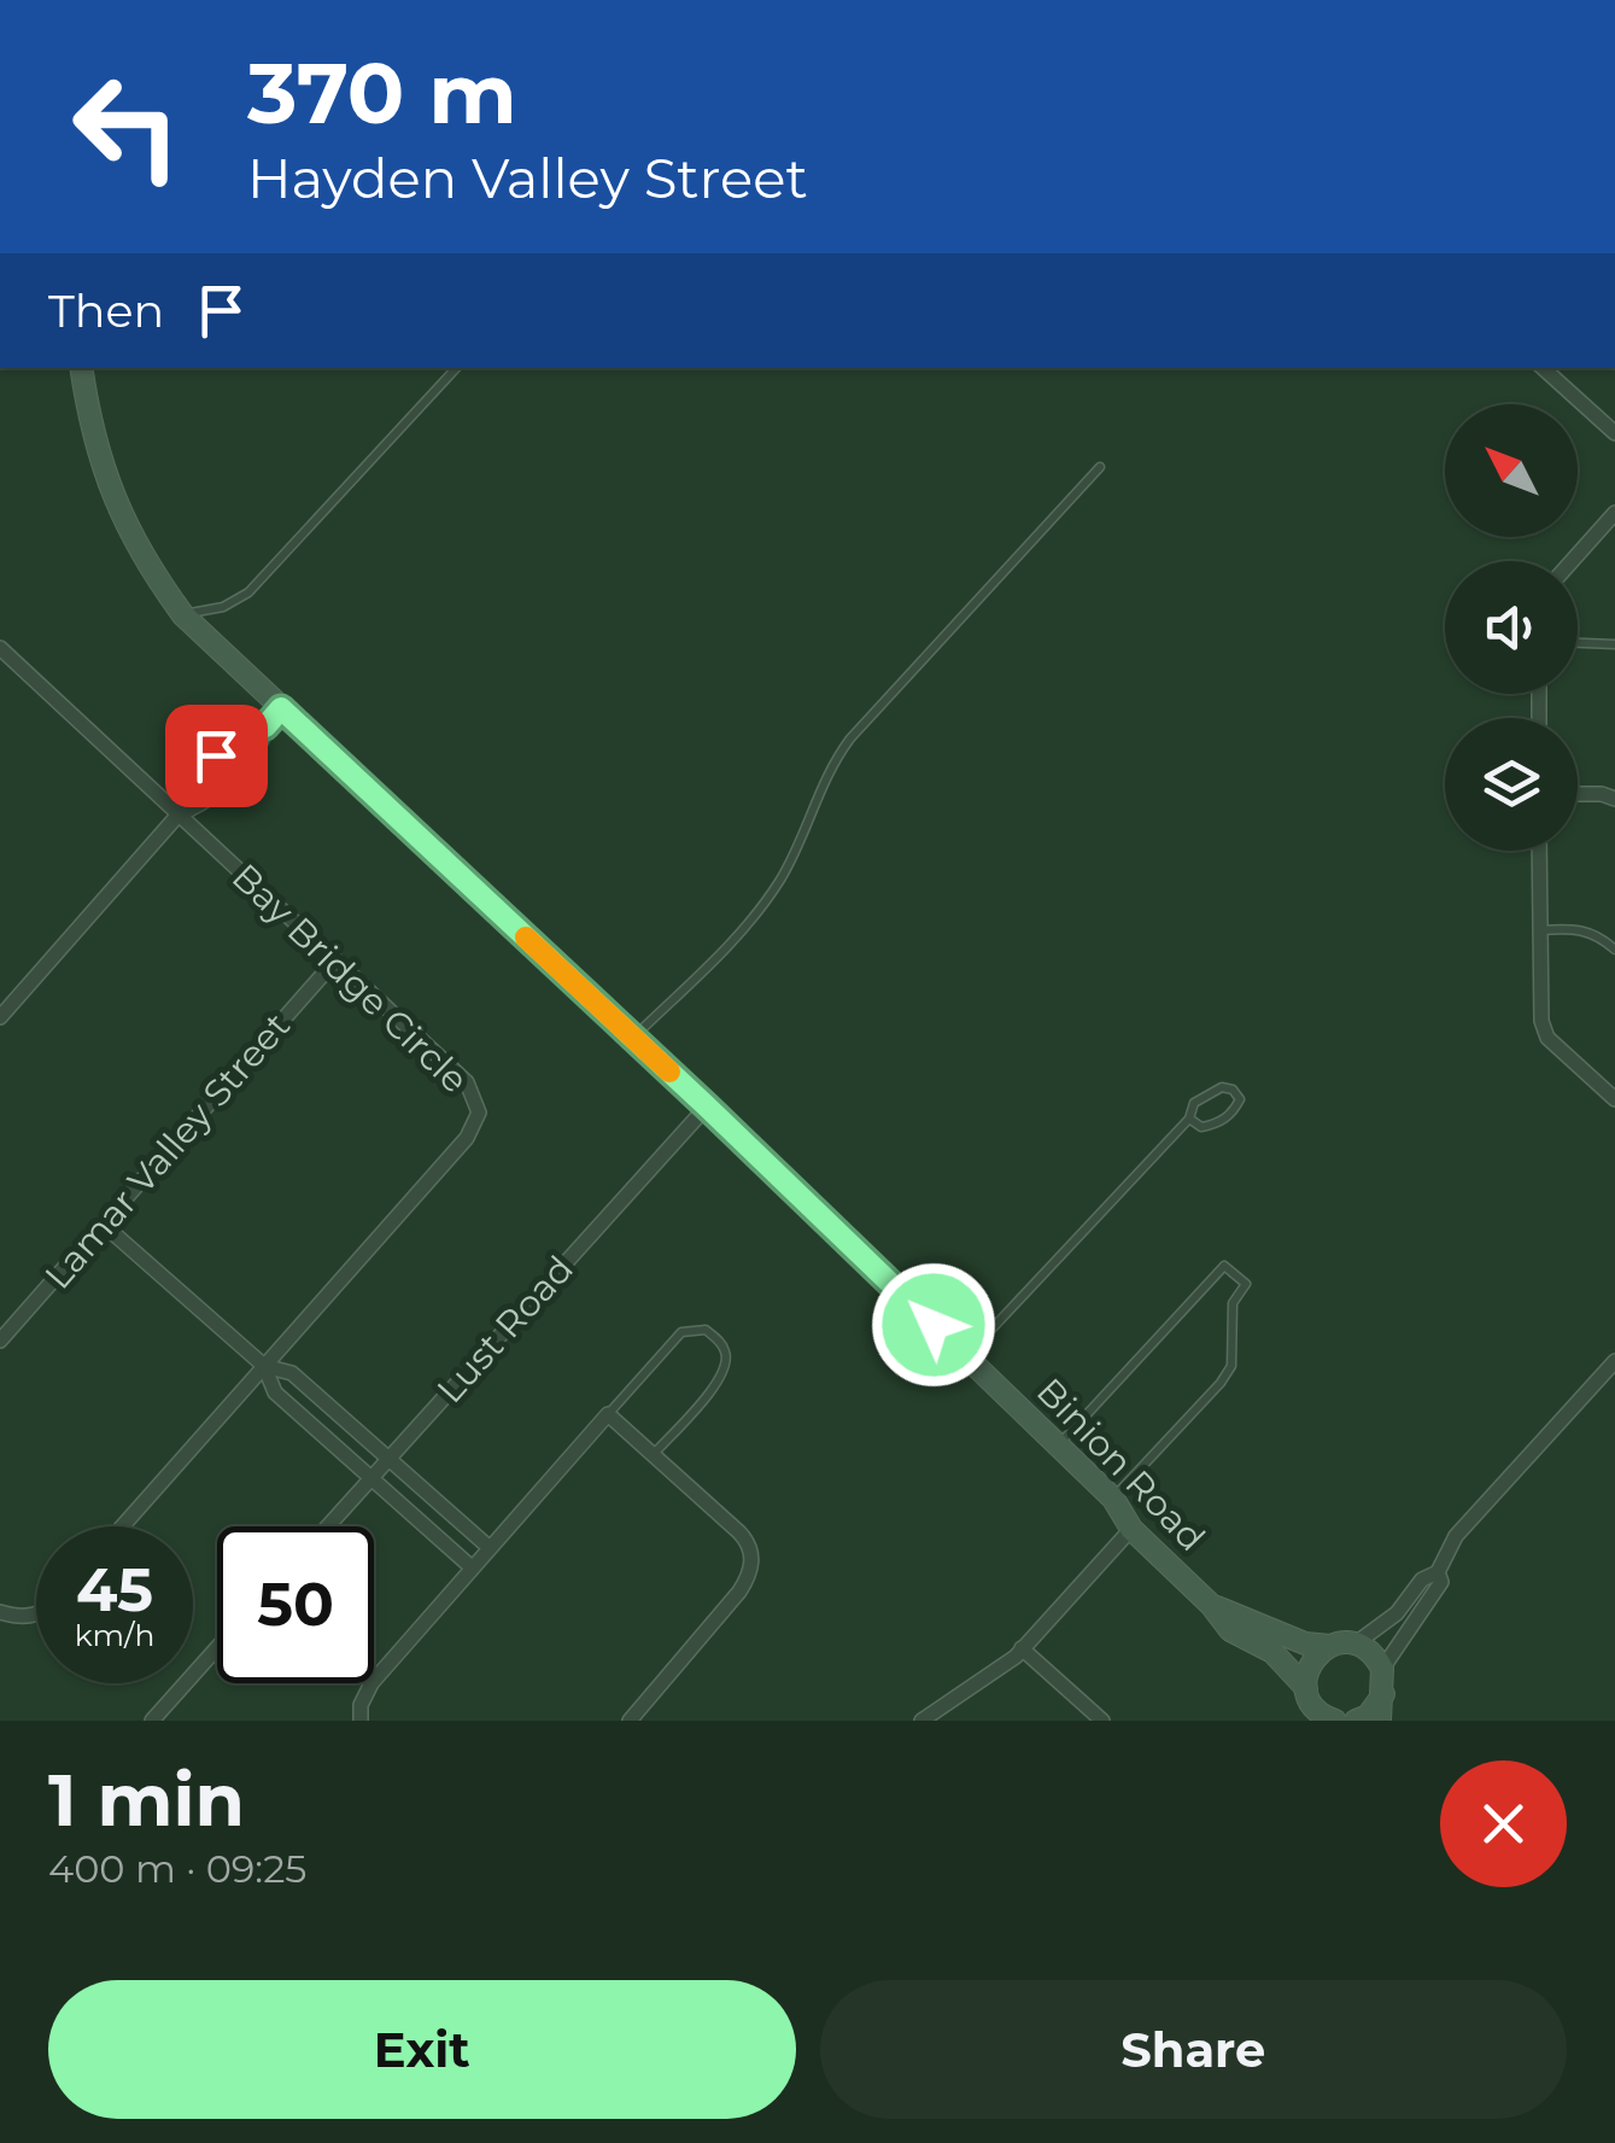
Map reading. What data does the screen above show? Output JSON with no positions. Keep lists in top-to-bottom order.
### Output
{
  "streets": {
    "main road": ["Binion Road"],
    "street": ["Bay Bridge Circle", "Lamar Valley Street", "Lust Road"]
  },
  "crossings": [
    ["Bay Bridge Circle", "Lamar Valley Street"],
    ["Lust Road", "Binion Road"]
  ],
  "north": "top left",
  "page": {
    "turn": ["370 m", "Hayden Valley Street"],
    "then": "Then",
    "speed": "45 km/h",
    "limit": "50",
    "heading": ["1 min", "400 m · 09:25"],
    "buttons": ["Exit", "Share"]
  }
}
